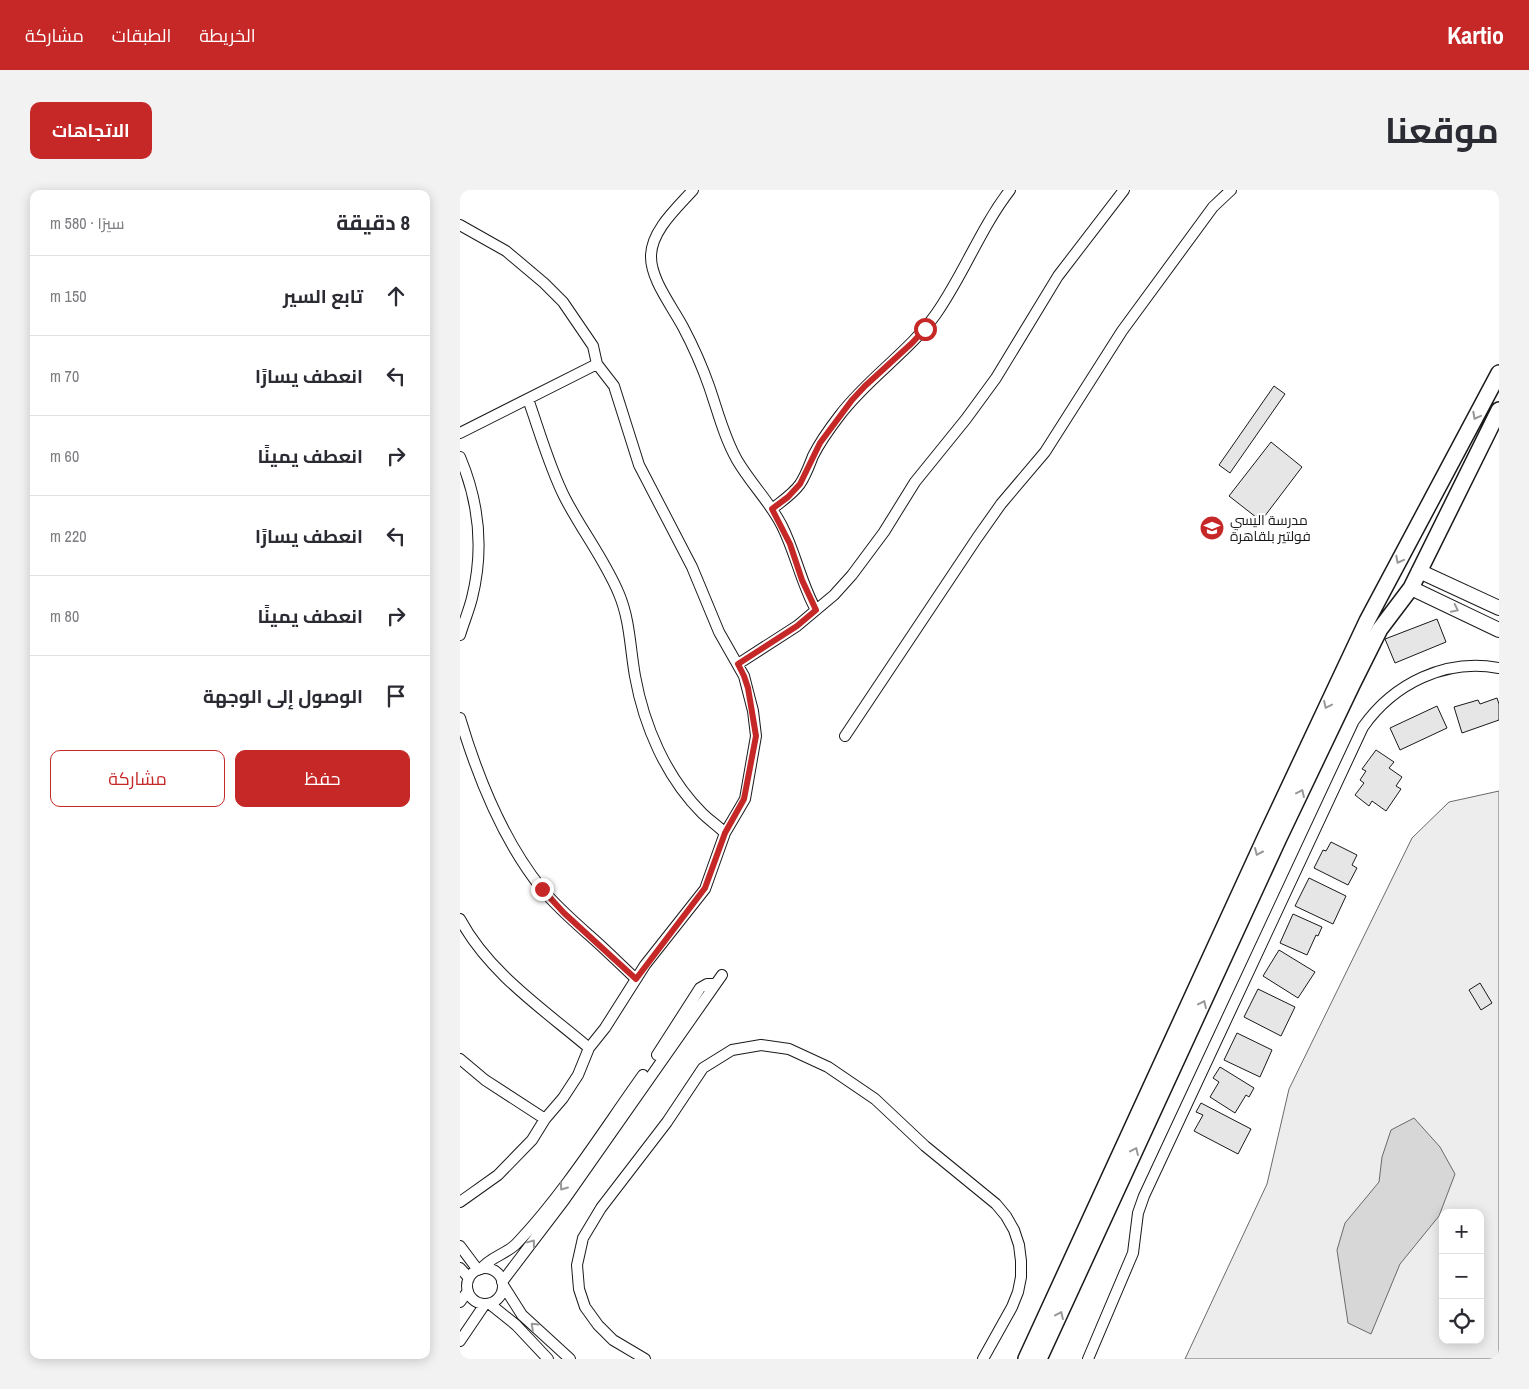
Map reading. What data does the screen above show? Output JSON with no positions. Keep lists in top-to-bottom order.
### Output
{
  "places": {
    "school or university": ["مدرسة اليسي فولتير بلقاهرة"]
  },
  "page": {
    "header": "Kartio",
    "nav": ["الخريطة", "الطبقات", "مشاركة"],
    "title": "موقعنا",
    "buttons": [
      "الاتجاهات",
      ["حفظ", "مشاركة"]
    ],
    "heading": ["8 دقيقة", "سيرًا · 580 m"],
    "list": [
      ["تابع السير", "150 m"],
      ["انعطف يسارًا", "70 m"],
      ["انعطف يمينًا", "60 m"],
      ["انعطف يسارًا", "220 m"],
      ["انعطف يمينًا", "80 m"],
      "الوصول إلى الوجهة"
    ],
    "map_buttons": ["+", "−"]
  }
}
